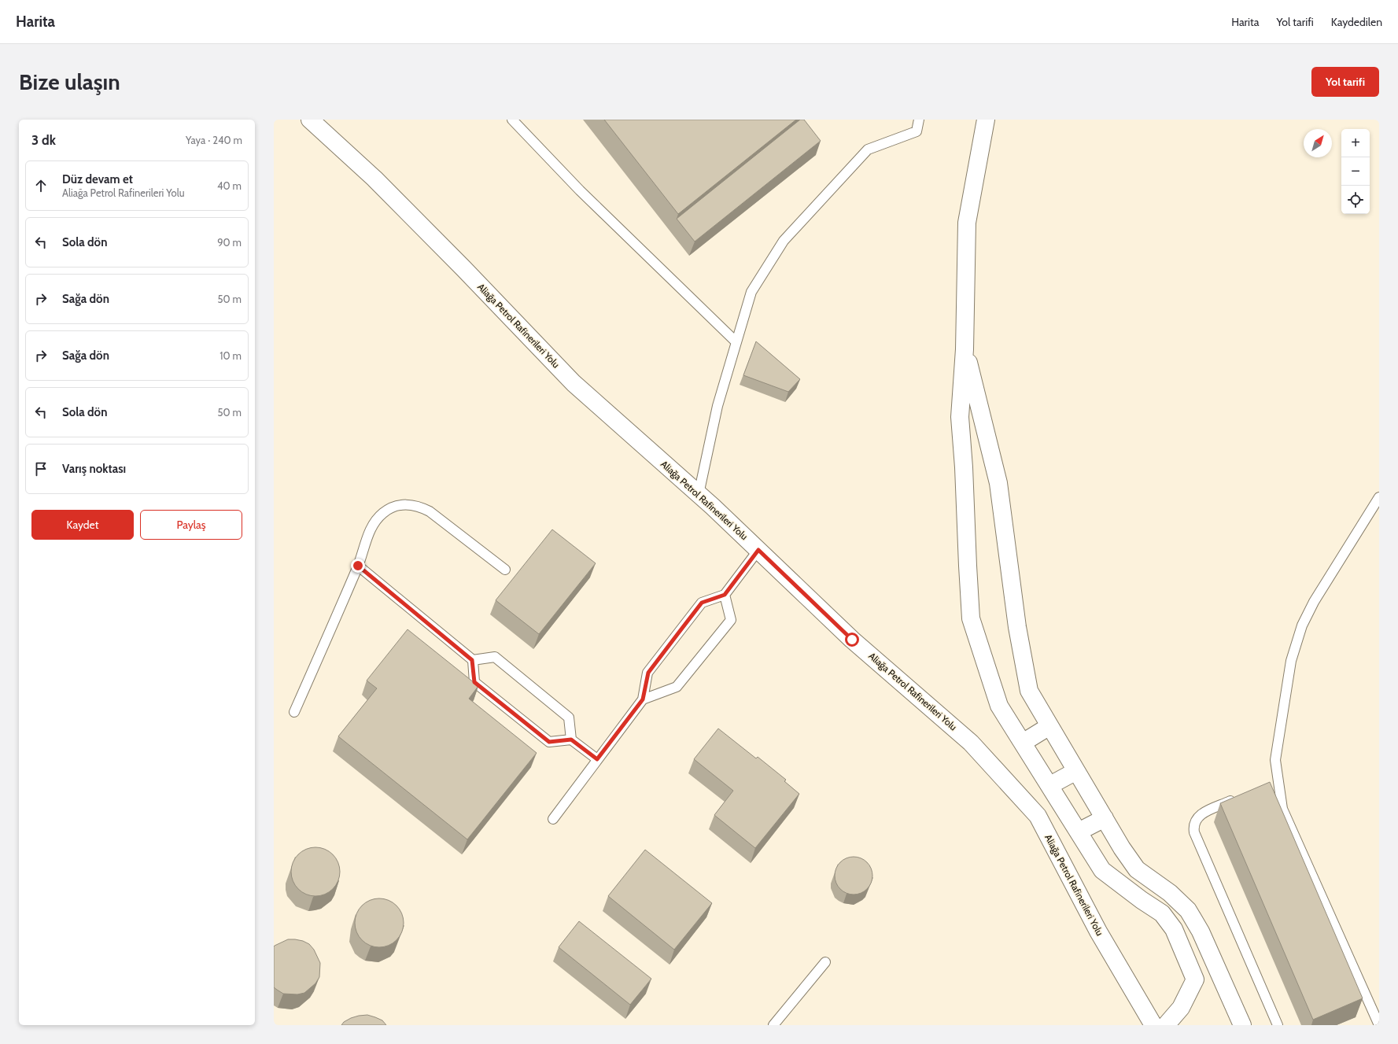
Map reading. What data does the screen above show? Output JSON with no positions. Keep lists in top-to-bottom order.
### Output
{
  "streets": {
    "street": ["Aliağa Petrol Rafinerileri Yolu"]
  },
  "north": "top right",
  "page": {
    "header": "Harita",
    "nav": ["Harita", "Yol tarifi", "Kaydedilen"],
    "buttons": [
      "Yol tarifi",
      ["Kaydet", "Paylaş"]
    ],
    "title": "Bize ulaşın",
    "heading": ["3 dk", "Yaya · 240 m"],
    "map_buttons": ["+", "−"],
    "list": [
      ["Düz devam et", "Aliağa Petrol Rafinerileri Yolu", "40 m"],
      ["Sola dön", "90 m"],
      ["Sağa dön", "50 m"],
      ["Sağa dön", "10 m"],
      ["Sola dön", "50 m"],
      "Varış noktası"
    ]
  }
}
